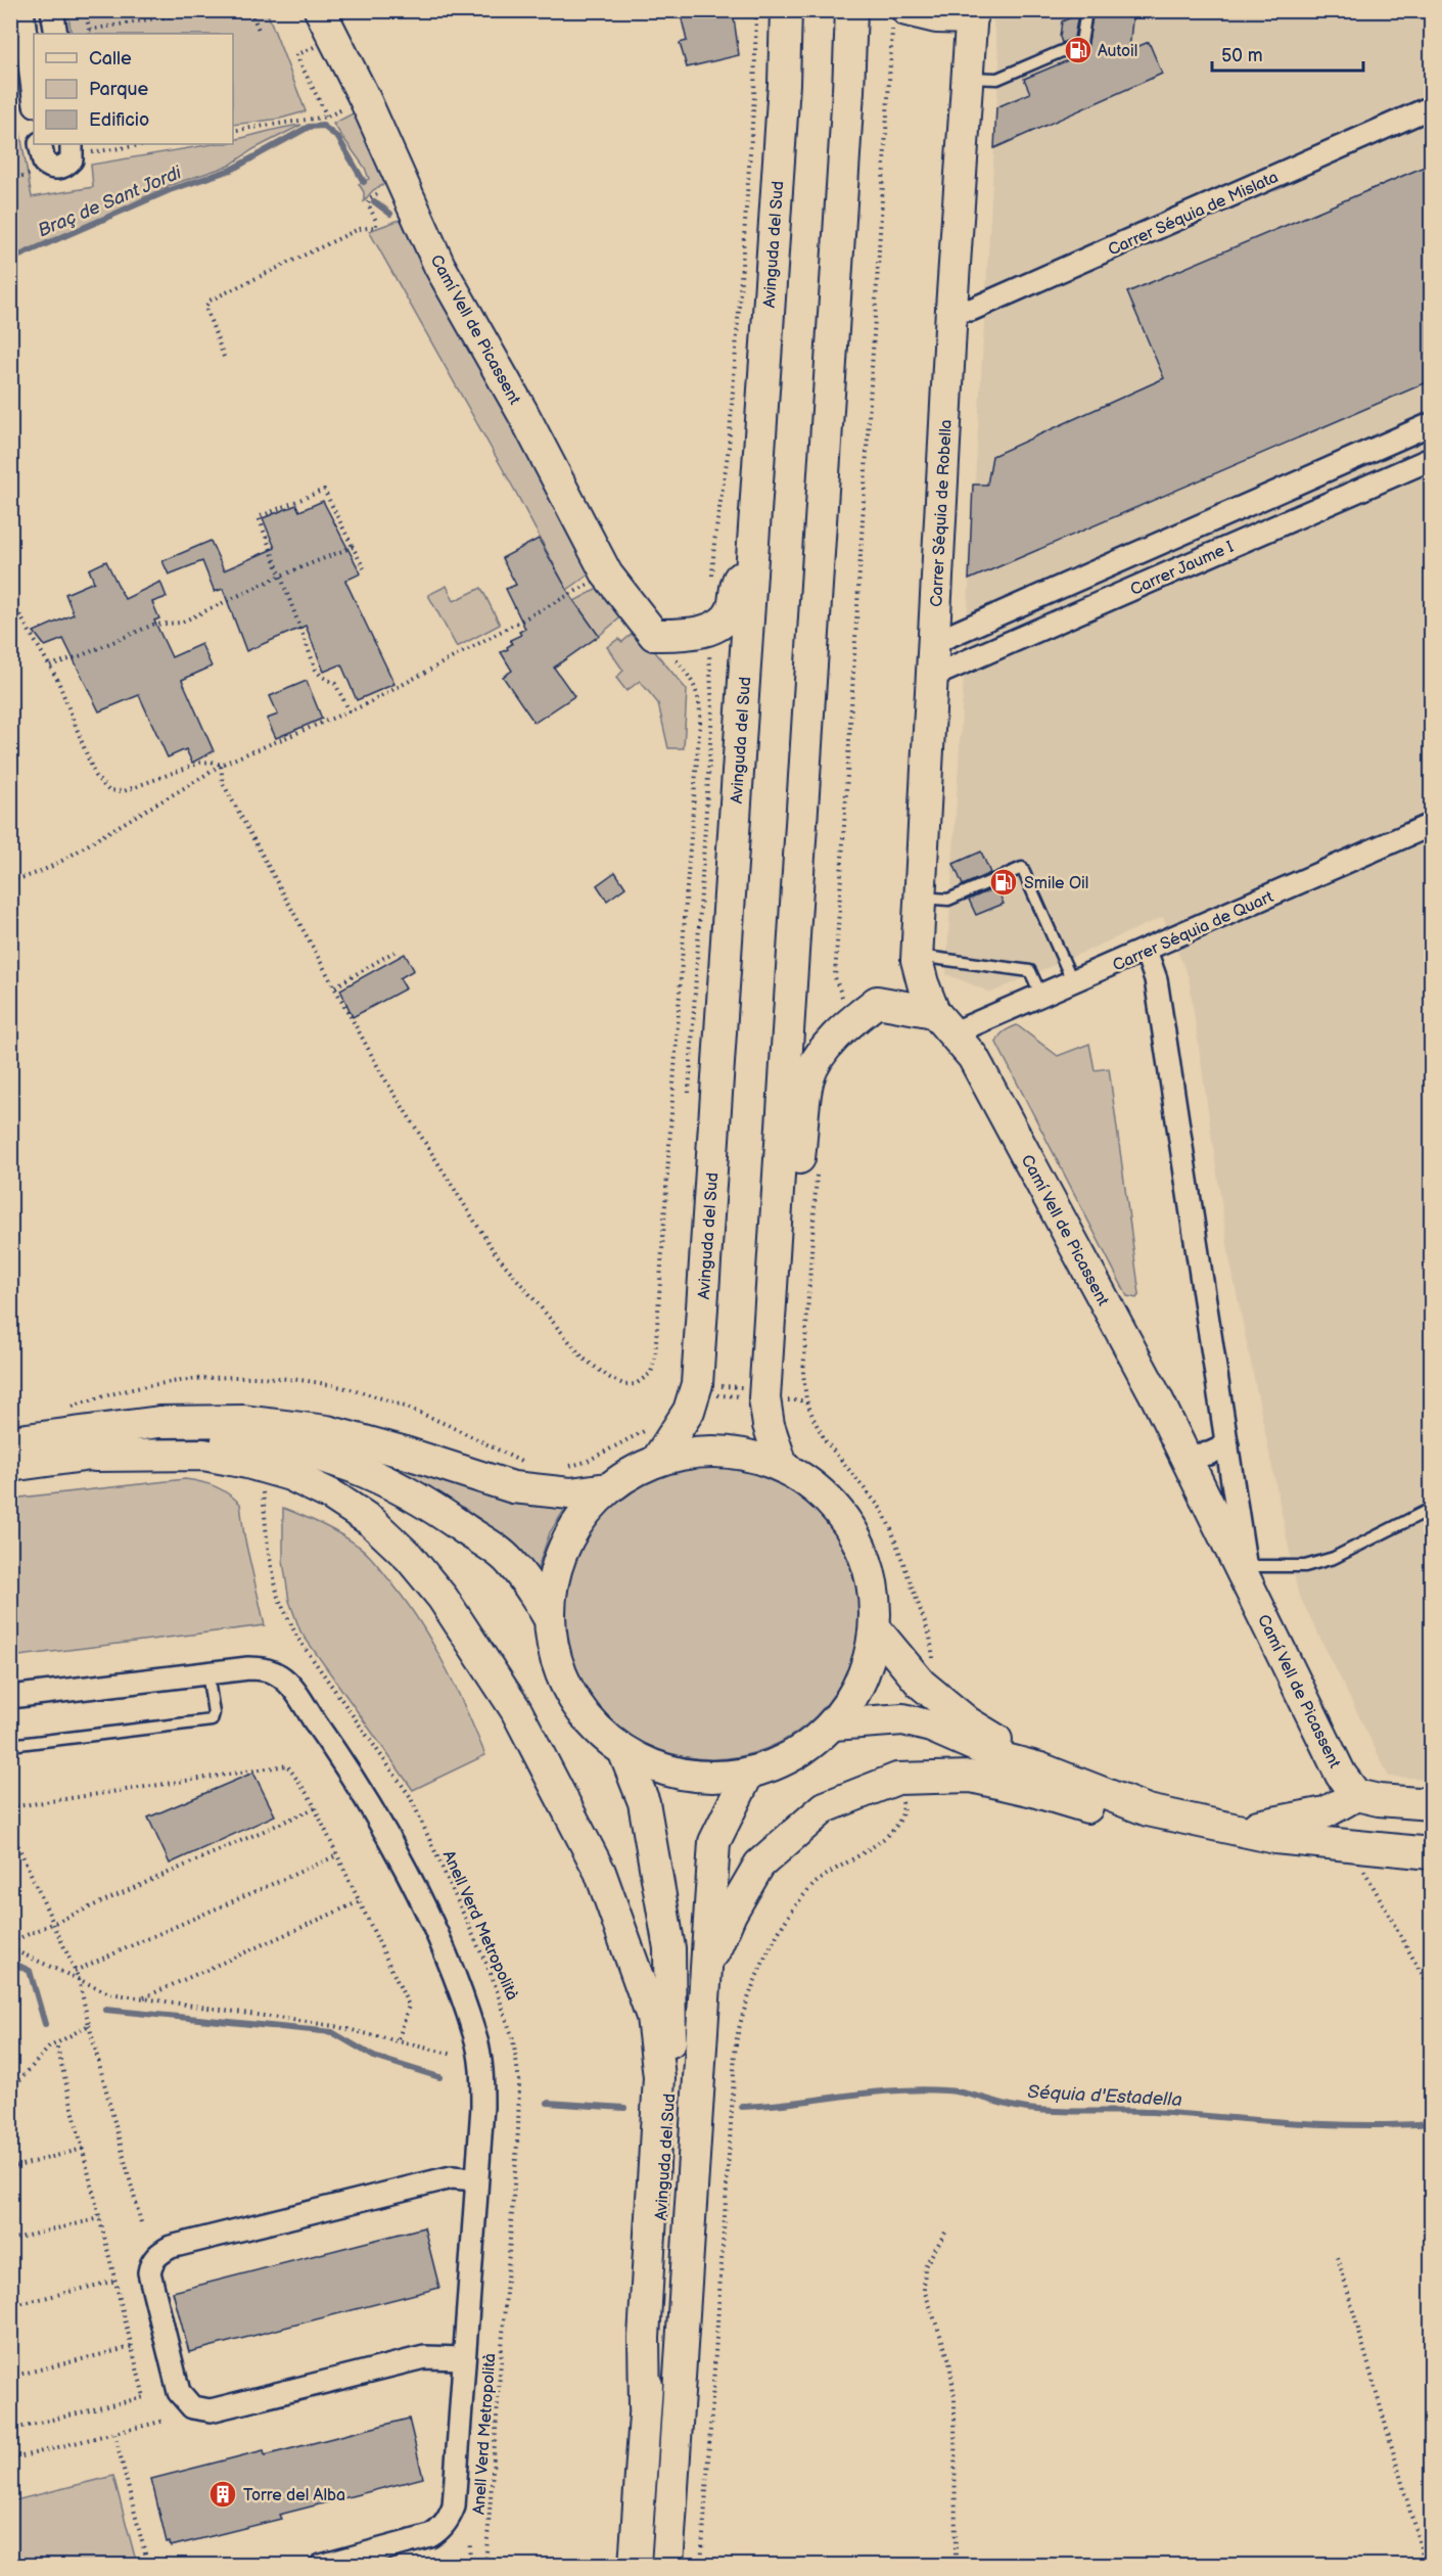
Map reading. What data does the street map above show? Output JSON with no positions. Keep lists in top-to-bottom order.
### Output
{
  "streets": {
    "main road": ["Avinguda del Sud", "Camí Vell de Picassent", "Carrer Séquia de Robella"],
    "street": ["Carrer Séquia de Mislata", "Carrer Jaume I", "Carrer Séquia de Quart"],
    "path": ["Anell Verd Metropolità"]
  },
  "crossings": [
    ["Carrer Séquia de Mislata", "Carrer Séquia de Robella"],
    ["Camí Vell de Picassent", "Carrer Séquia de Robella"],
    ["Camí Vell de Picassent", "Carrer Séquia de Quart"],
    ["Carrer Séquia de Robella", "Carrer Jaume I"],
    ["Carrer Séquia de Robella", "Carrer Séquia de Quart"]
  ],
  "water": ["Braç de Sant Jordi", "Séquia d'Estadella"],
  "places": {
    "fuel station": ["Autoil", "Smile Oil"],
    "building": ["Torre del Alba"]
  },
  "legend": ["Calle", "Parque", "Edificio"],
  "scale_bar": "50 m"
}
